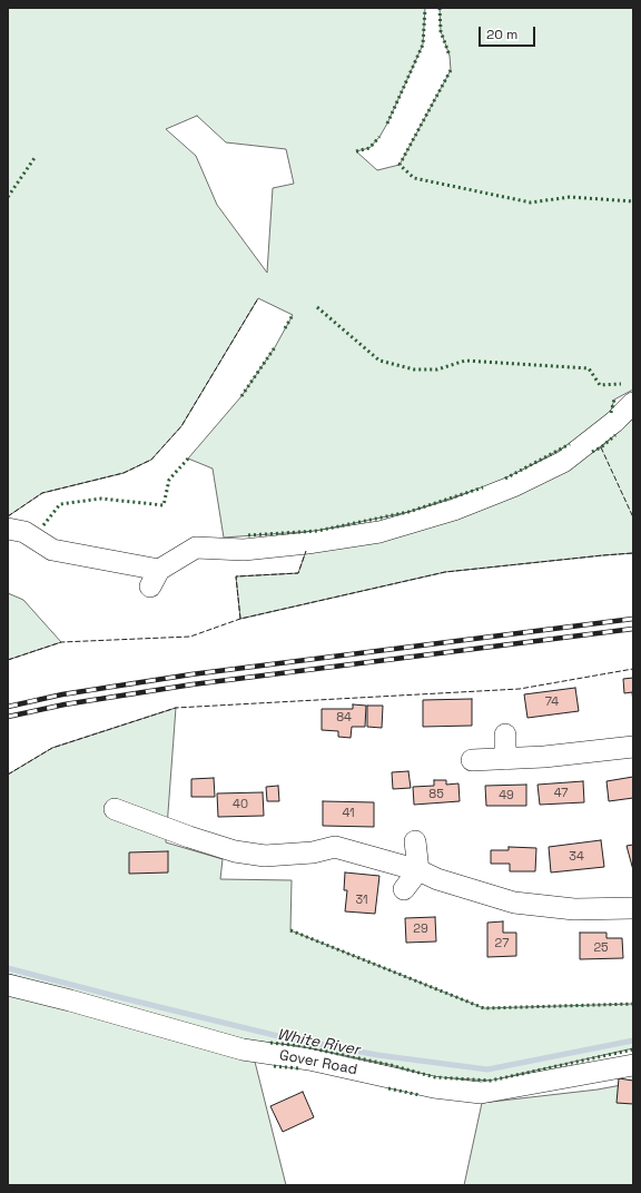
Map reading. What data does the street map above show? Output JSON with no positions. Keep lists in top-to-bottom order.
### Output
{
  "streets": {
    "street": ["Gover Road"]
  },
  "water": ["White River"],
  "house_numbers": [
    "74",
    "84",
    "47",
    "85",
    "49",
    "40",
    "41",
    "34",
    "31",
    "29",
    "27",
    "25"
  ],
  "scale_bar": "20 m"
}
